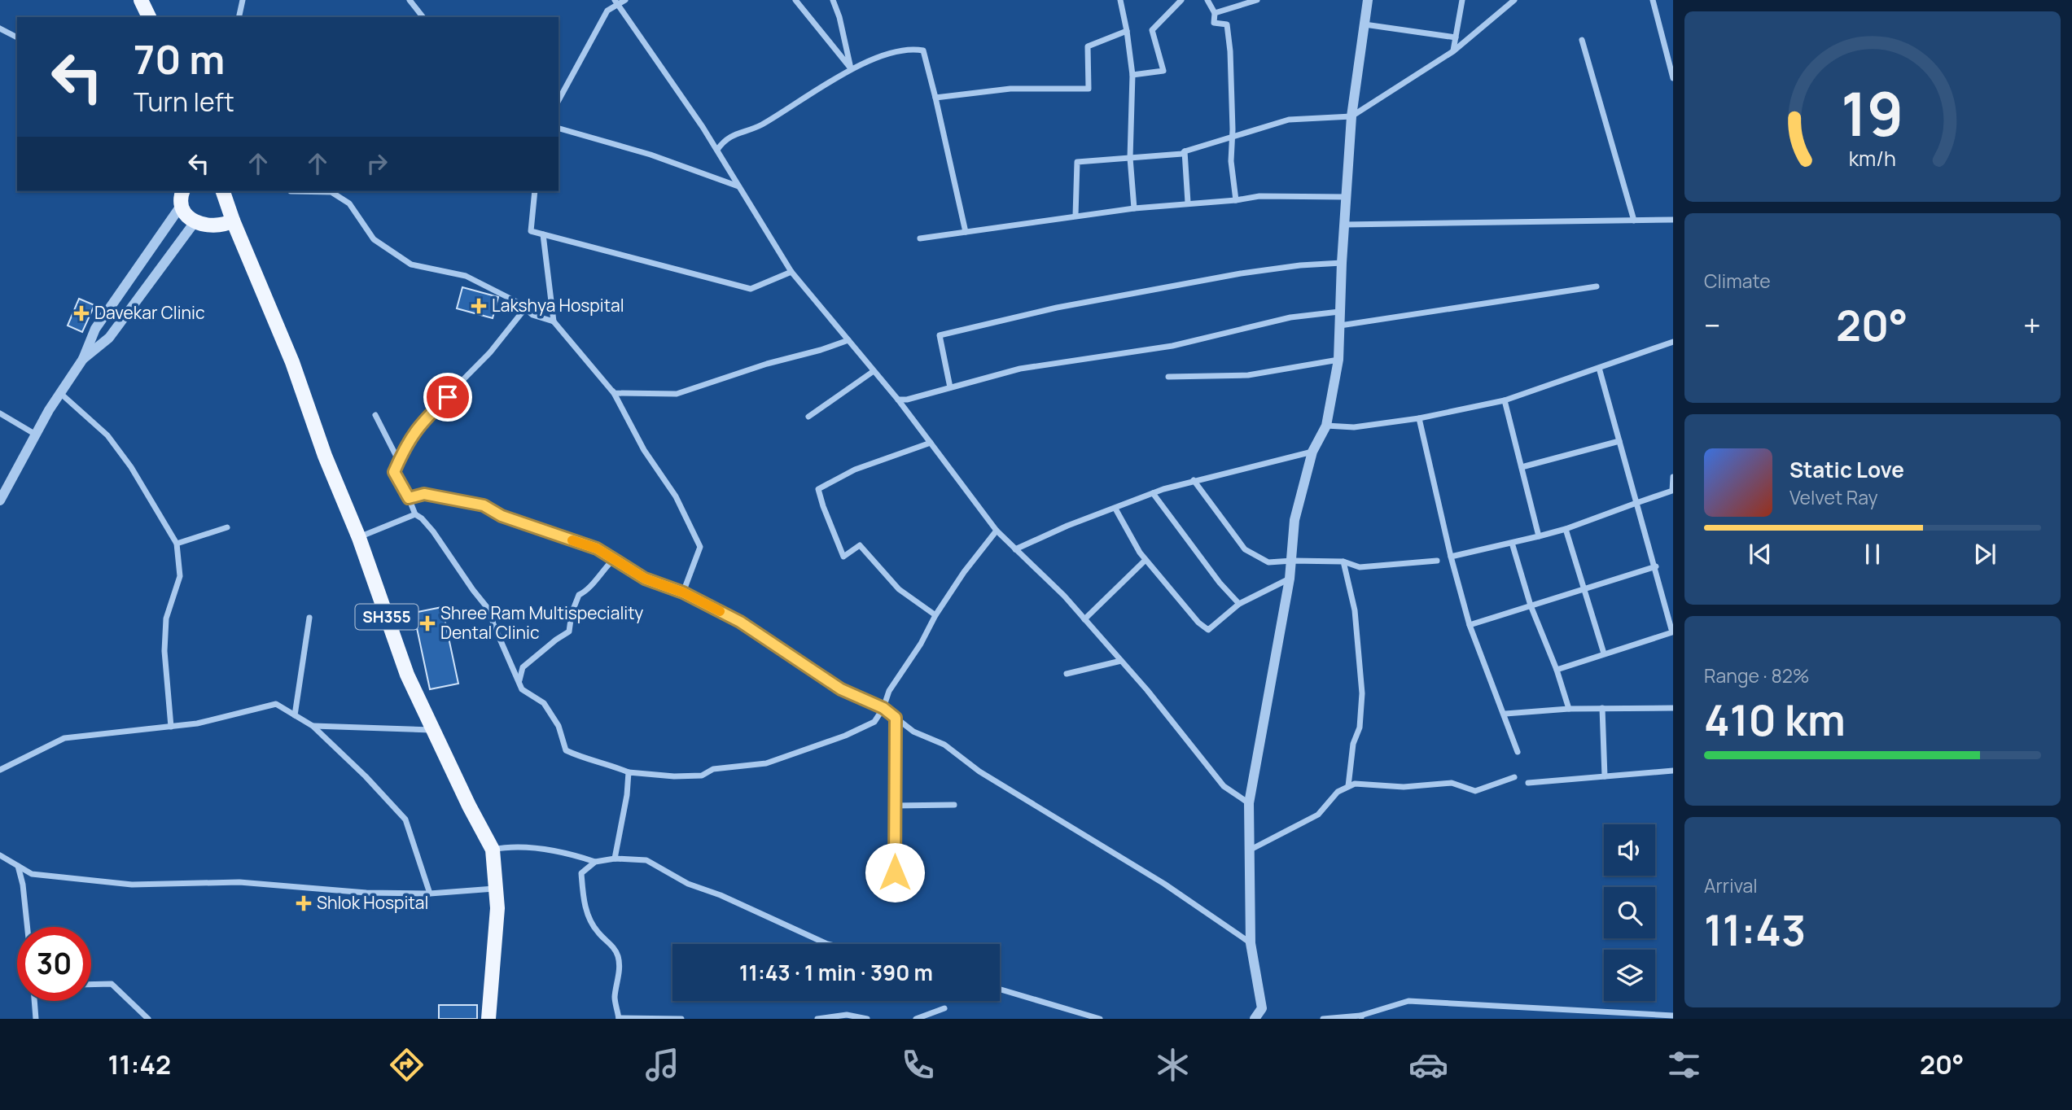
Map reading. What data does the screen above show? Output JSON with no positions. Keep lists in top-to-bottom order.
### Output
{
  "streets": {
    "main road": ["SH355"]
  },
  "places": {
    "health": [
      "Lakshya Hospital",
      "Davekar Clinic",
      "Shree Ram Multispeciality Dental Clinic",
      "Shlok Hospital"
    ]
  },
  "page": {
    "turn": ["70 m", "Turn left"],
    "tile": [
      "Climate",
      ["Range · 82%", "410 km"],
      ["Arrival", "11:43"]
    ],
    "heat": ["−", "20°", "+"],
    "song": ["Static Love", "Velvet Ray"],
    "limit": "30",
    "trip": "11:43 · 1 min · 390 m",
    "tabs": ["11:42", "20°"],
    "gauge": ["19", "km/h"]
  }
}
